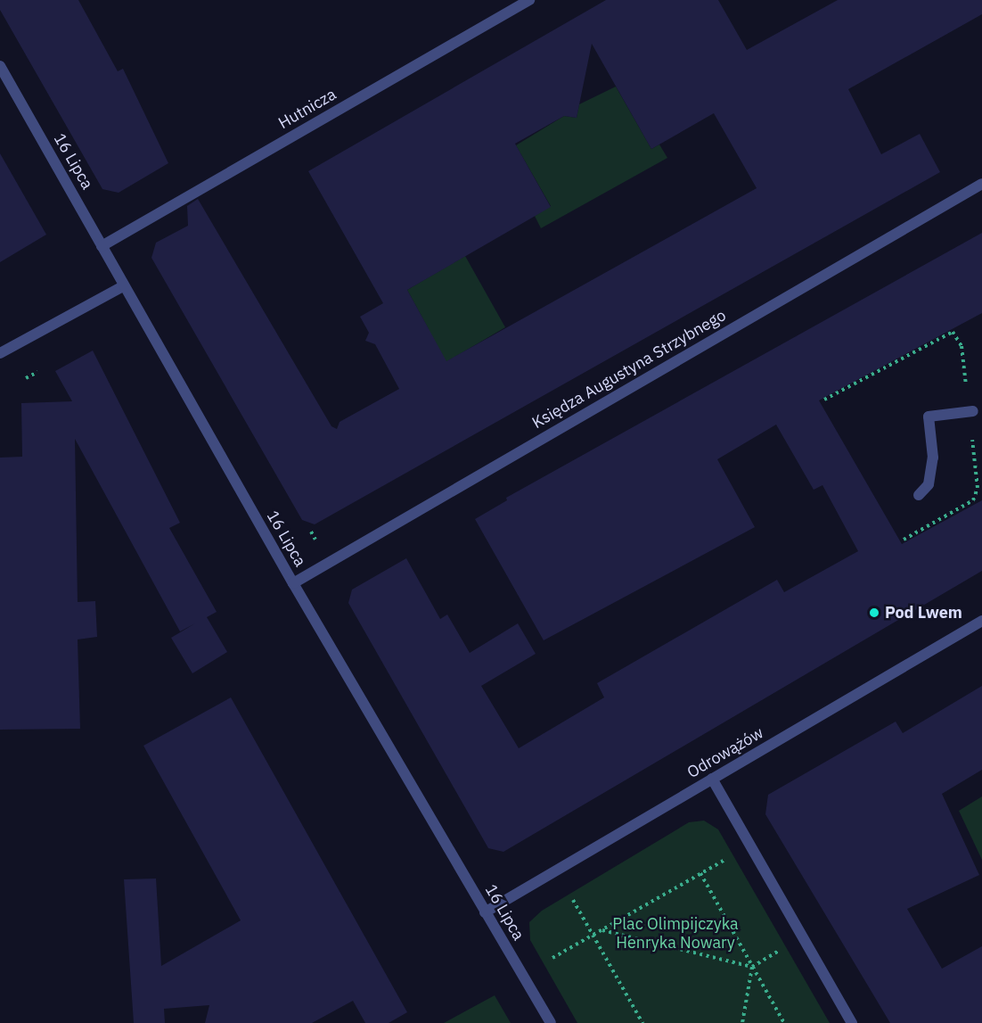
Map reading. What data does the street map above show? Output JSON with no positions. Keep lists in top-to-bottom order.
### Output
{
  "streets": {
    "street": [
      "Hutnicza",
      "16 Lipca",
      "Księdza Augustyna Strzybnego",
      "Odrowążów"
    ]
  },
  "crossings": [
    ["Hutnicza", "16 Lipca"],
    ["16 Lipca", "Księdza Augustyna Strzybnego"],
    ["16 Lipca", "Odrowążów"]
  ],
  "parks": ["Plac Olimpijczyka Henryka Nowary"],
  "places": ["Pod Lwem"]
}
